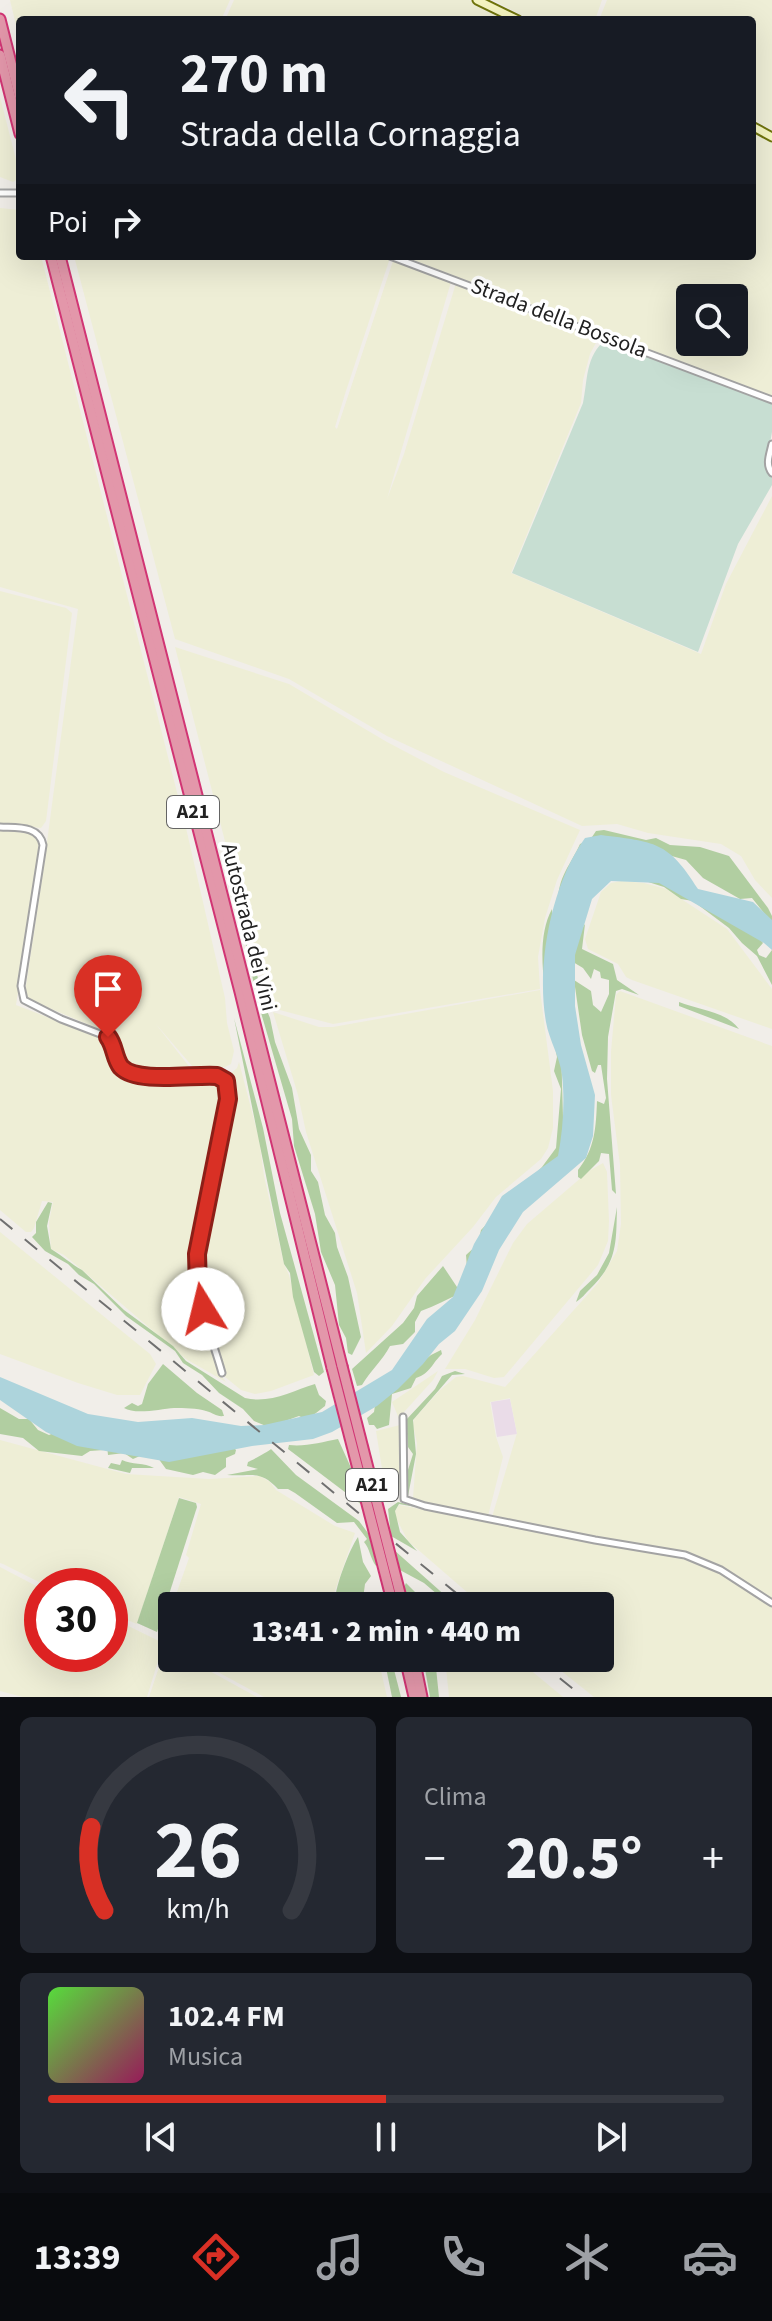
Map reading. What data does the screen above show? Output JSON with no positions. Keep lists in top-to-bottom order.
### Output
{
  "streets": {
    "highway": ["A21", "Autostrada dei Vini"],
    "street": ["Strada della Bossola"]
  },
  "page": {
    "turn": ["270 m", "Strada della Cornaggia"],
    "then": "Poi",
    "limit": "30",
    "trip": "13:41 · 2 min · 440 m",
    "tile": "Clima",
    "heat": ["−", "20.5°", "+"],
    "song": ["102.4 FM", "Musica"],
    "tabs": "13:39",
    "gauge": ["26", "km/h"]
  }
}
